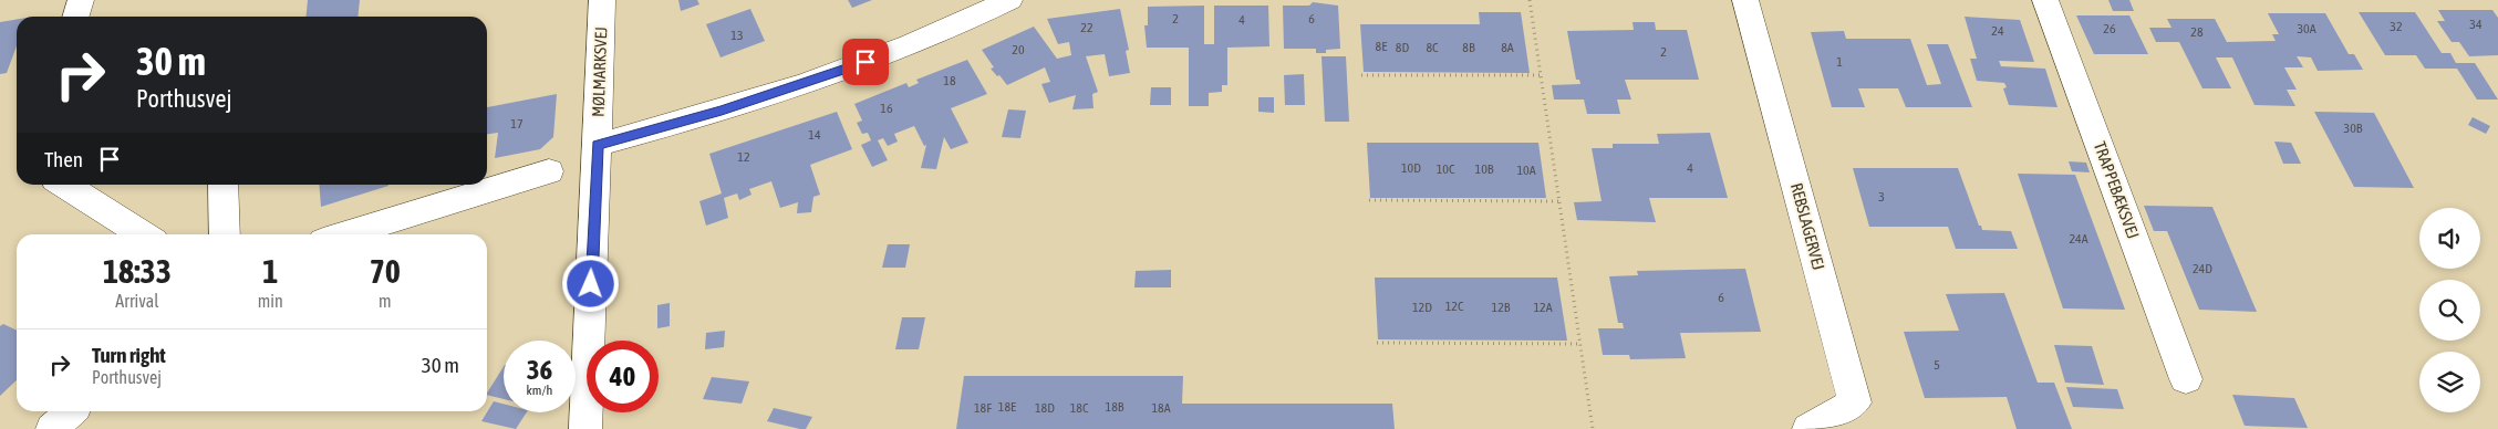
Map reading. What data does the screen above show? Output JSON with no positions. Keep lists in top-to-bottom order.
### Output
{
  "streets": {
    "street": ["MØLMARKSVEJ", "TRAPPEBÆKSVEJ", "REBSLAGERVEJ"]
  },
  "house_numbers": [
    "2",
    "6",
    "4",
    "34",
    "32",
    "22",
    "26",
    "30A",
    "24",
    "28",
    "13",
    "8E",
    "8D",
    "8C",
    "8B",
    "8A",
    "20",
    "2",
    "1",
    "18",
    "16",
    "17",
    "30B",
    "14",
    "12",
    "10D",
    "4",
    "10C",
    "10B",
    "10A",
    "3",
    "24A",
    "24D",
    "6",
    "12C",
    "12D",
    "12B",
    "12A",
    "5",
    "18E",
    "18B",
    "18F",
    "18D",
    "18C",
    "18A"
  ],
  "page": {
    "turn": ["30 m", "Porthusvej"],
    "then": "Then",
    "eta": [
      "18:33",
      "Arrival",
      "1",
      "min",
      "70",
      "m"
    ],
    "list": [
      {
        "name": "Turn right",
        "note": "Porthusvej",
        "value": "30 m"
      }
    ],
    "speed": "36 km/h",
    "limit": "40"
  }
}
